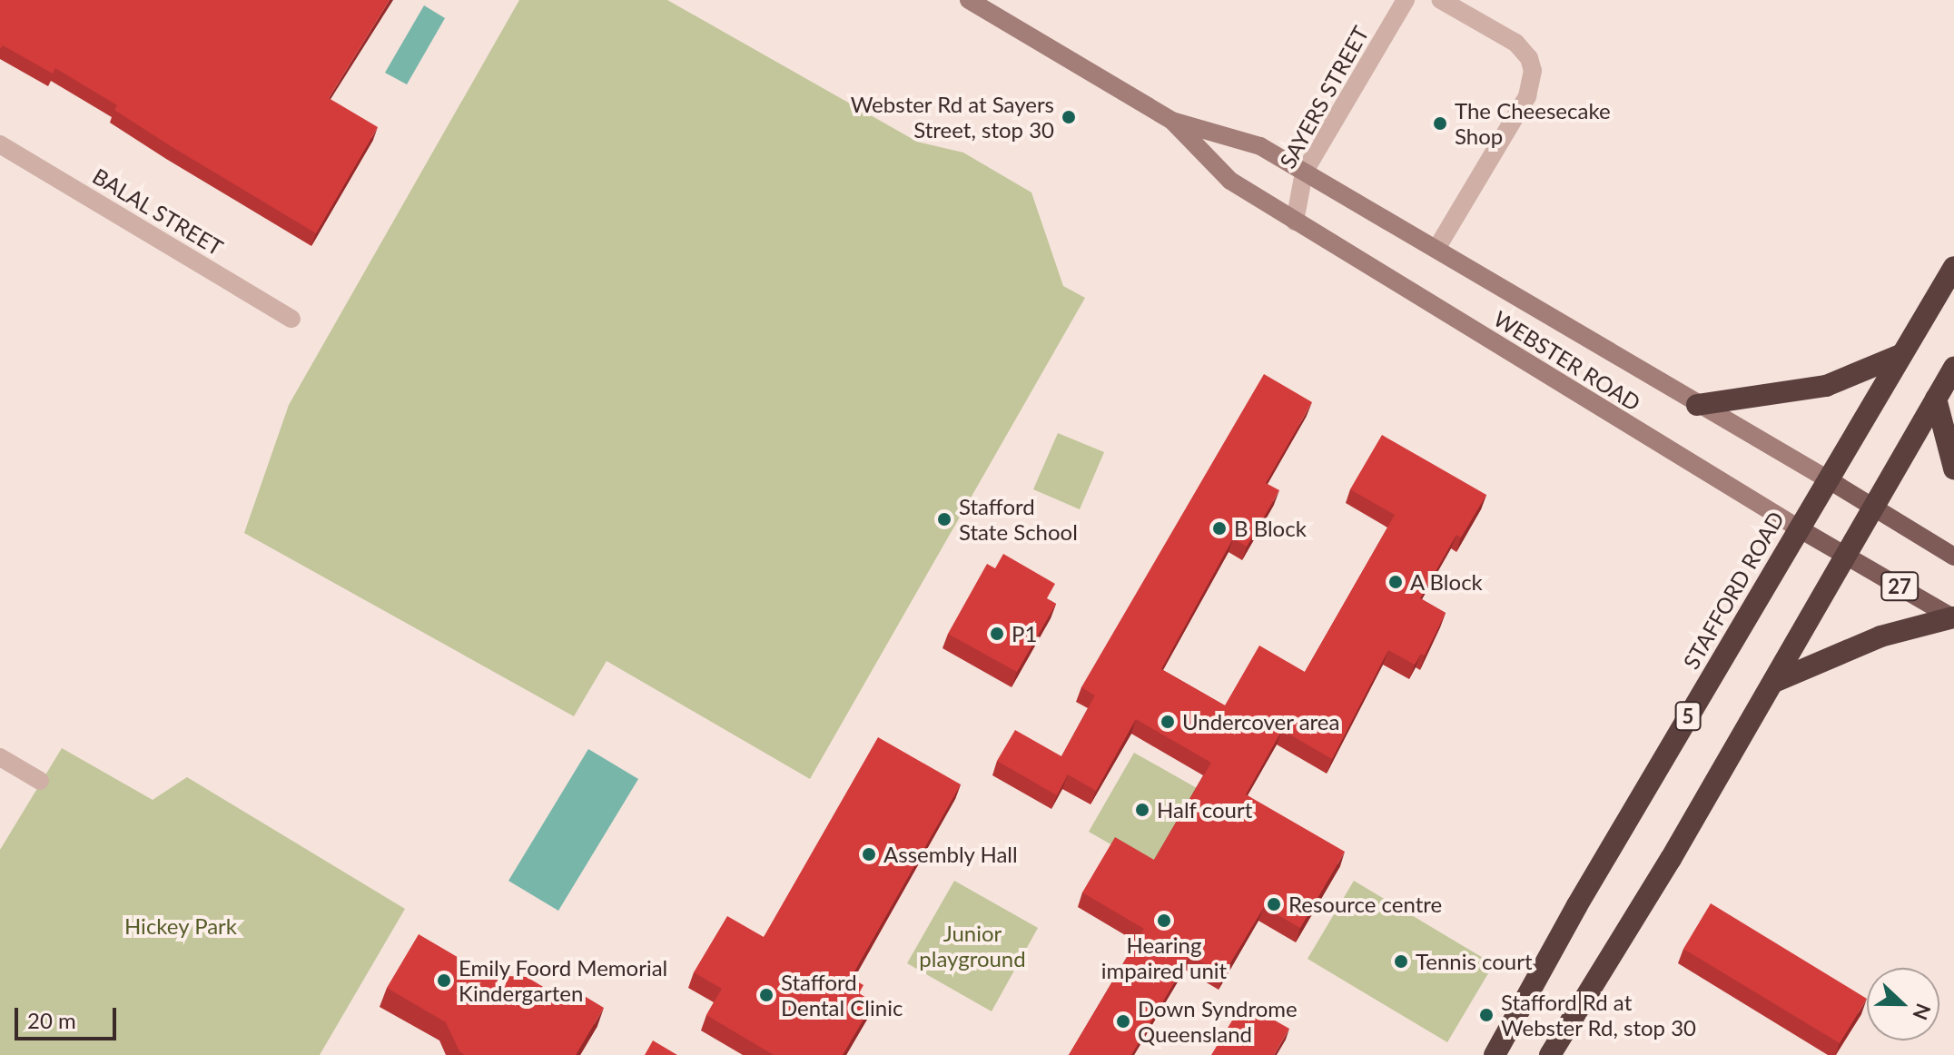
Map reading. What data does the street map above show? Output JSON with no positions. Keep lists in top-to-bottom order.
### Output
{
  "streets": {
    "highway": ["STAFFORD ROAD", "5"],
    "main road": ["WEBSTER ROAD", "27"],
    "street": ["SAYERS STREET", "BALAL STREET"]
  },
  "crossings": [
    ["SAYERS STREET", "WEBSTER ROAD"],
    ["WEBSTER ROAD", "STAFFORD ROAD"]
  ],
  "parks": ["Hickey Park", "Junior playground"],
  "places": [
    "Webster Rd at Sayers Street, stop 30",
    "The Cheesecake Shop",
    "Stafford State School",
    "B Block",
    "A Block",
    "P1",
    "Undercover area",
    "Half court",
    "Assembly Hall",
    "Resource centre",
    "Hearing impaired unit",
    "Tennis court",
    "Emily Foord Memorial Kindergarten",
    "Stafford Dental Clinic",
    "Stafford Rd at Webster Rd, stop 30",
    "Down Syndrome Queensland"
  ],
  "scale_bar": "20 m",
  "north": "right"
}
